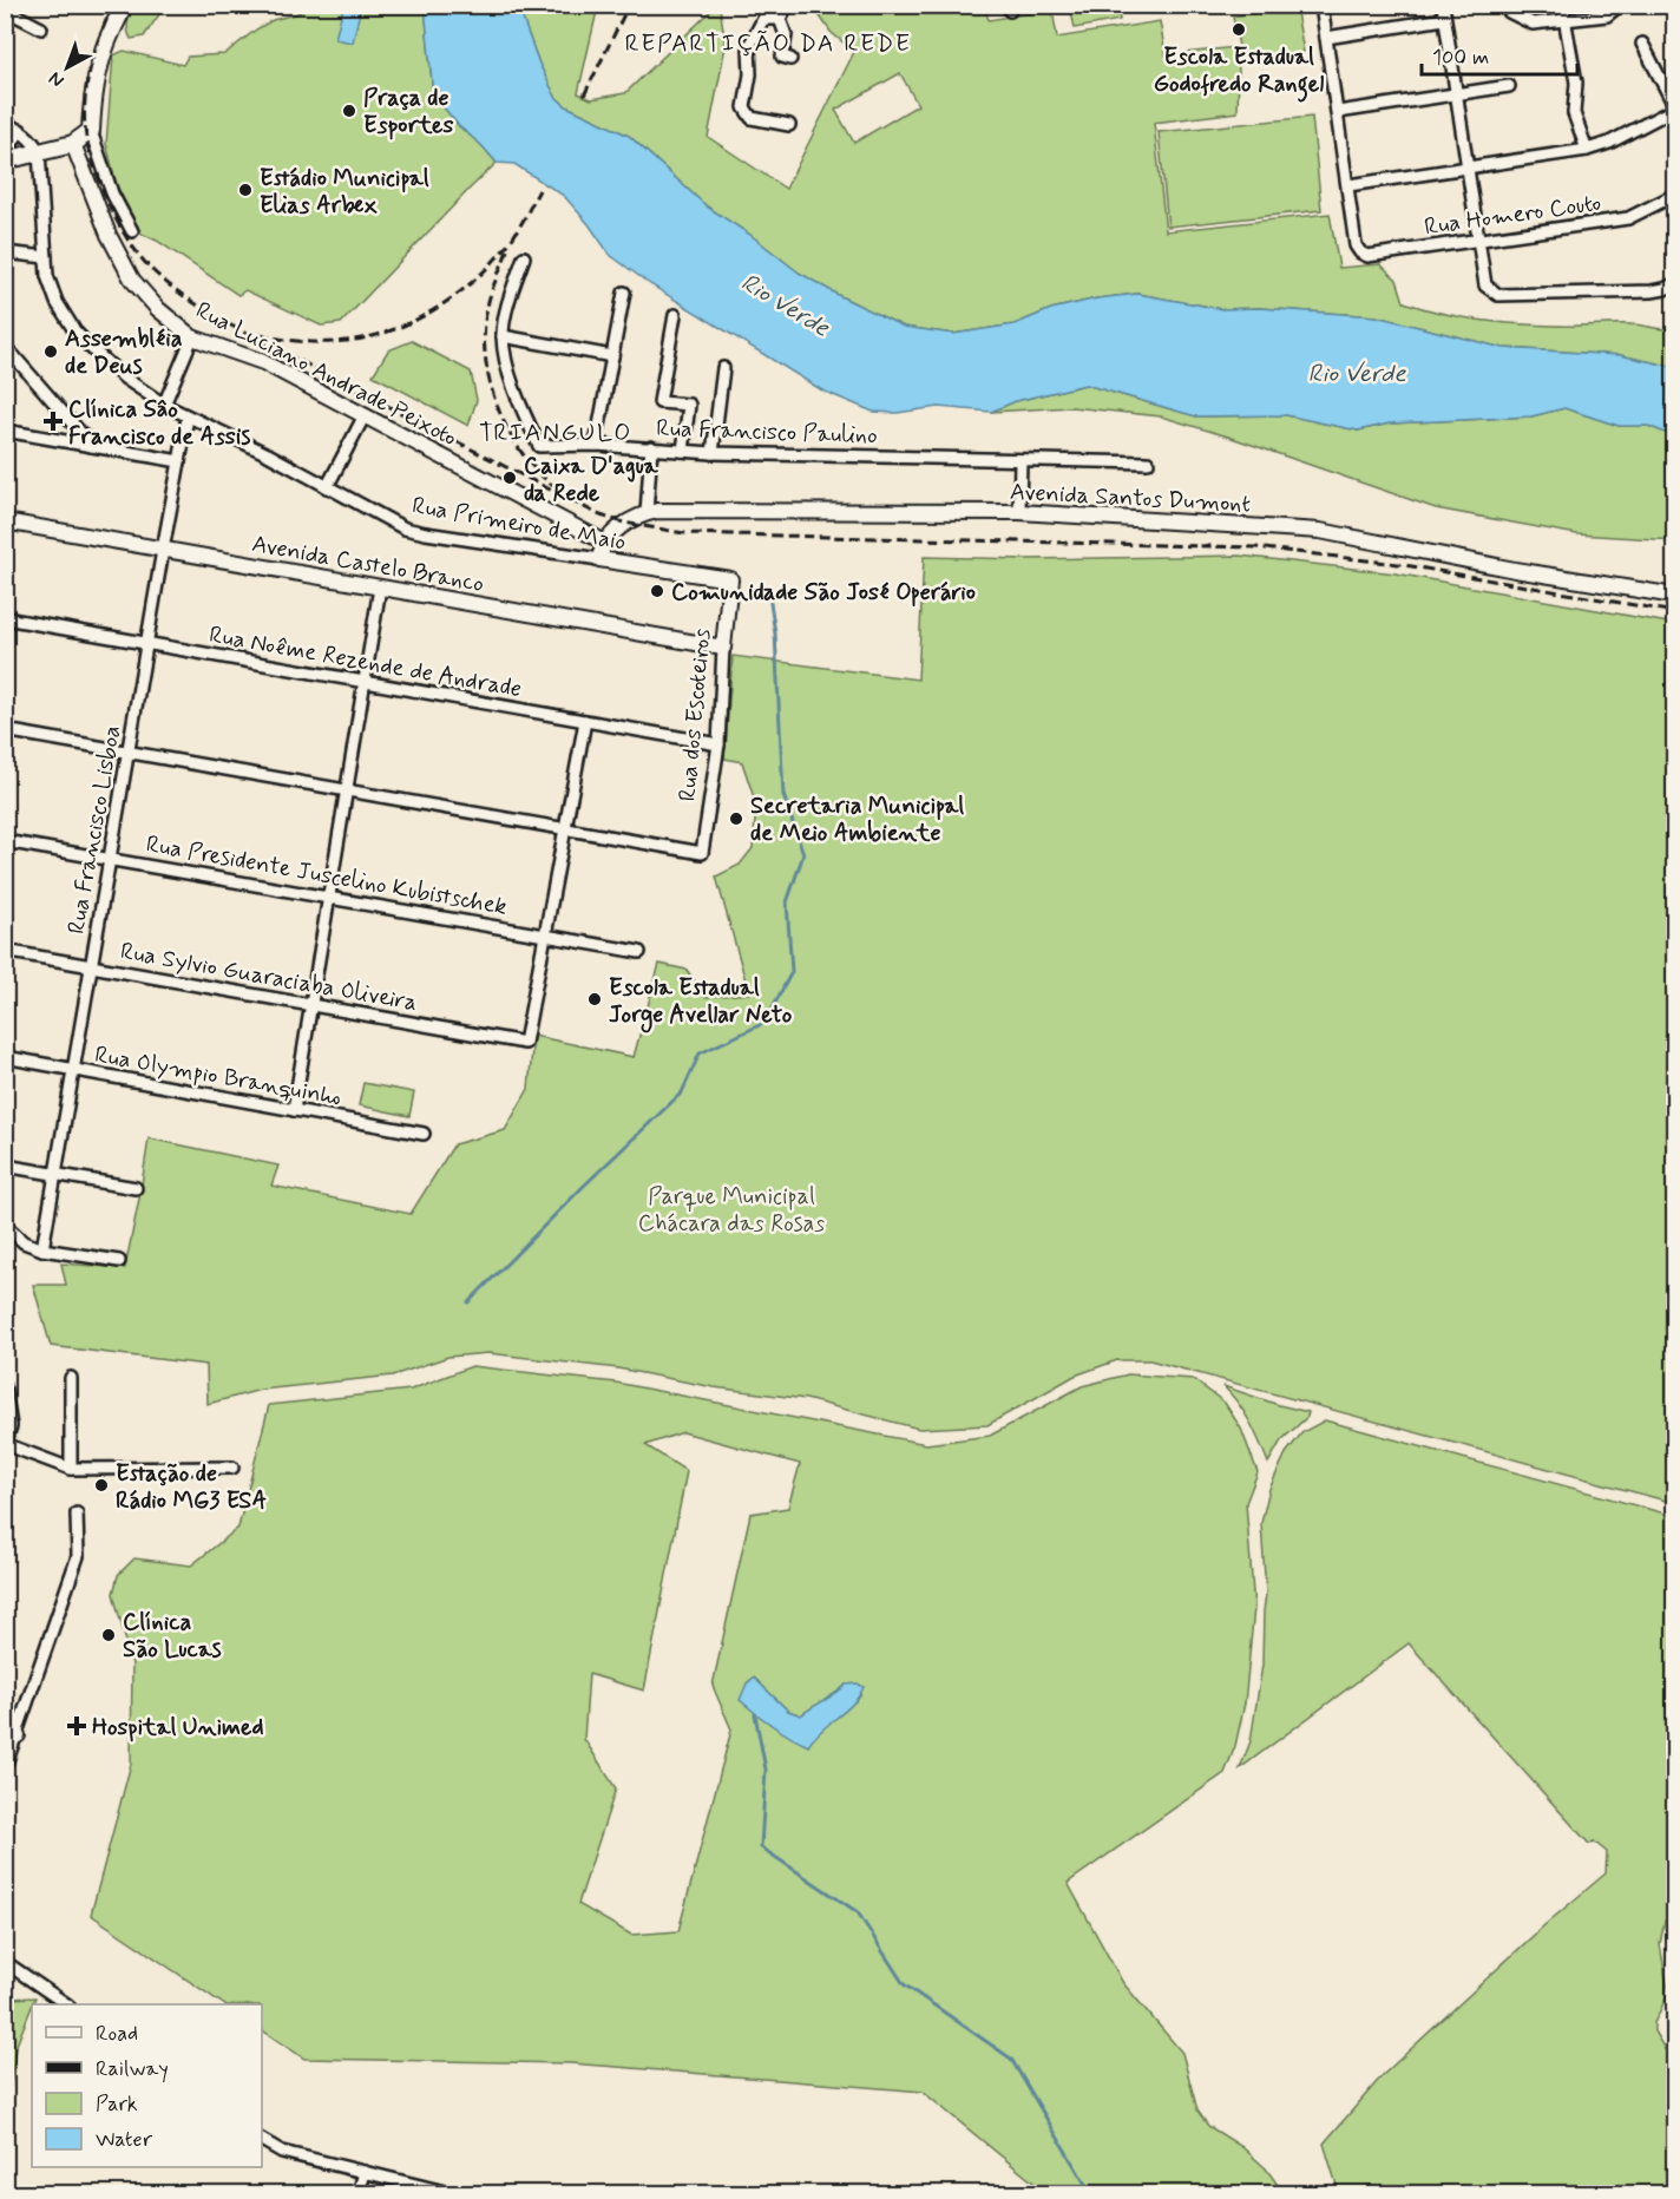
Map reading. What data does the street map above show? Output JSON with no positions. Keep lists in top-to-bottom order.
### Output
{
  "streets": {
    "street": [
      "Rua Homero Couto",
      "Rua Luciano Andrade Peixoto",
      "Rua Francisco Paulino",
      "Avenida Santos Dumont",
      "Rua Primeiro de Maio",
      "Avenida Castelo Branco",
      "Rua Noême Rezende de Andrade",
      "Rua dos Escoteiros",
      "Rua Francisco Lisboa",
      "Rua Presidente Juscelino Kubistschek",
      "Rua Sylvio Guaraciaba Oliveira",
      "Rua Olympio Branquinho"
    ]
  },
  "crossings": [
    ["Rua Luciano Andrade Peixoto", "Avenida Santos Dumont"],
    ["Avenida Santos Dumont", "Rua Primeiro de Maio"],
    ["Rua Primeiro de Maio", "Rua dos Escoteiros"],
    ["Rua Primeiro de Maio", "Rua Francisco Lisboa"],
    ["Avenida Castelo Branco", "Rua dos Escoteiros"],
    ["Avenida Castelo Branco", "Rua Francisco Lisboa"],
    ["Rua Noême Rezende de Andrade", "Rua dos Escoteiros"],
    ["Rua Noême Rezende de Andrade", "Rua Francisco Lisboa"],
    ["Rua Francisco Lisboa", "Rua Presidente Juscelino Kubistschek"],
    ["Rua Francisco Lisboa", "Rua Sylvio Guaraciaba Oliveira"],
    ["Rua Francisco Lisboa", "Rua Olympio Branquinho"],
    ["Rua Presidente Juscelino Kubistschek", "Rua Sylvio Guaraciaba Oliveira"]
  ],
  "districts": ["REPARTIÇÃO DA REDE", "TRIANGULO"],
  "water": ["Rio Verde"],
  "parks": ["Parque Municipal Chácara das Rosas"],
  "places": {
    "other": [
      "Escola Estadual Godofredo Rangel",
      "Praça de Esportes",
      "Estádio Municipal Elias Arbex",
      "Assembléia de Deus",
      "Caixa D'agua da Rede",
      "Comunidade São José Operário",
      "Secretaria Municipal de Meio Ambiente",
      "Escola Estadual Jorge Avellar Neto",
      "Estação de Rádio MG3 ESA",
      "Clínica São Lucas"
    ],
    "health": ["Clínica Sâo Francisco de Assis", "Hospital Unimed"]
  },
  "legend": [
    "Road",
    "Railway",
    "Park",
    "Water"
  ],
  "scale_bar": "100 m",
  "north": "bottom left"
}
